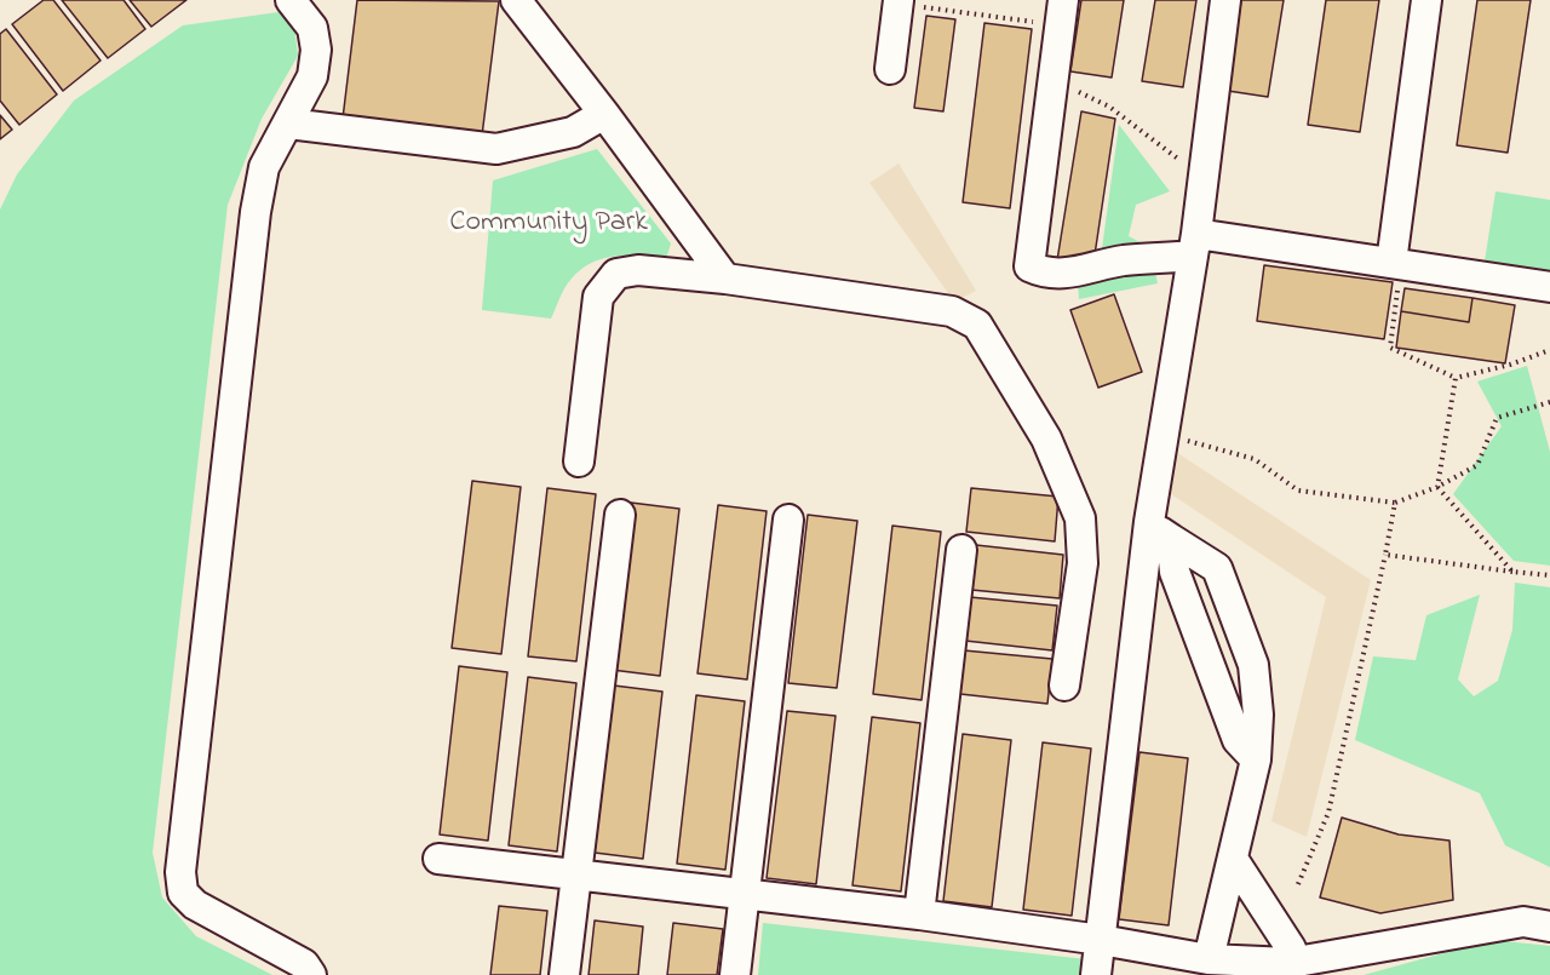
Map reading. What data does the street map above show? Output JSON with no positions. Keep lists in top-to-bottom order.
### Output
{
  "parks": ["Community Park"]
}
